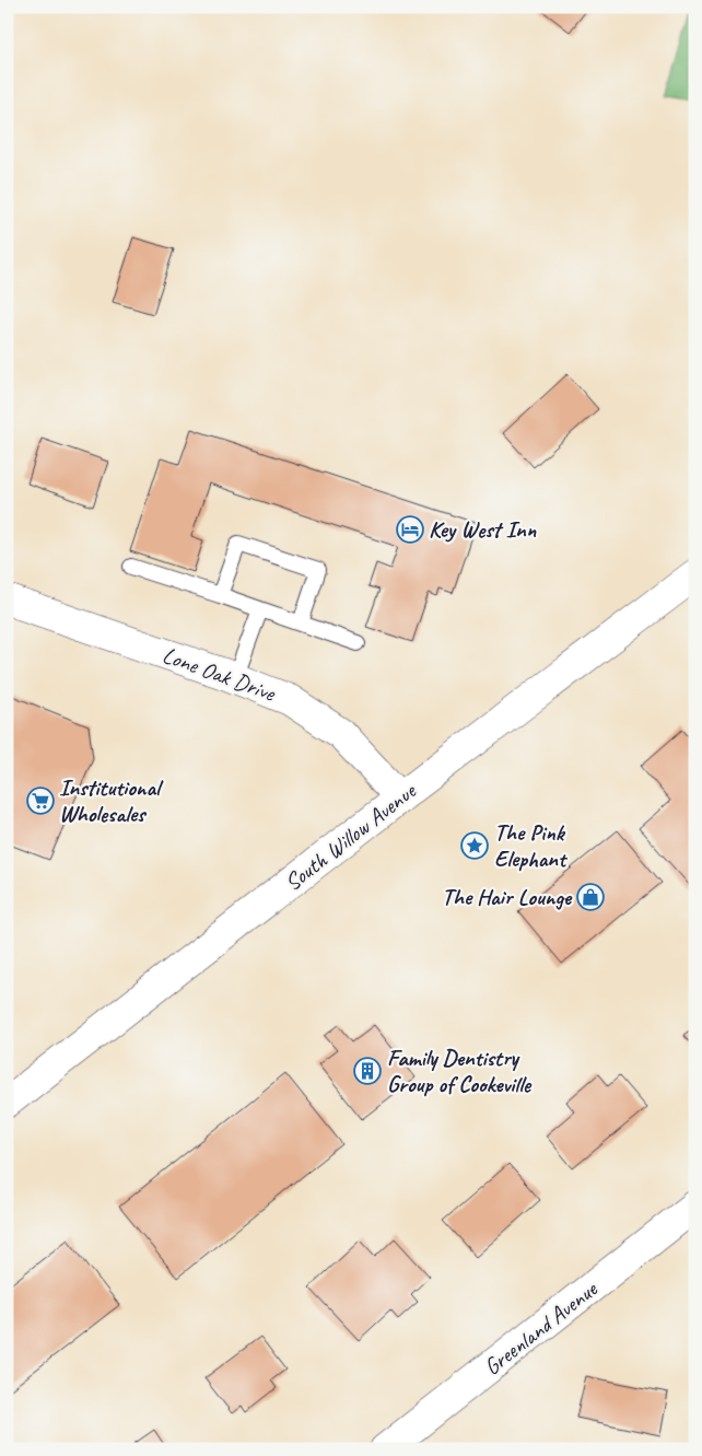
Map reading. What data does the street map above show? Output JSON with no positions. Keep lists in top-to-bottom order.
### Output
{
  "streets": {
    "main road": ["Lone Oak Drive", "South Willow Avenue", "Greenland Avenue"]
  },
  "crossings": [
    ["Lone Oak Drive", "South Willow Avenue"]
  ],
  "places": {
    "hotel": ["Key West Inn"],
    "supermarket": ["Institutional Wholesales"],
    "place": ["The Pink Elephant"],
    "shop": ["The Hair Lounge"],
    "building": ["Family Dentistry Group of Cookeville"]
  }
}
